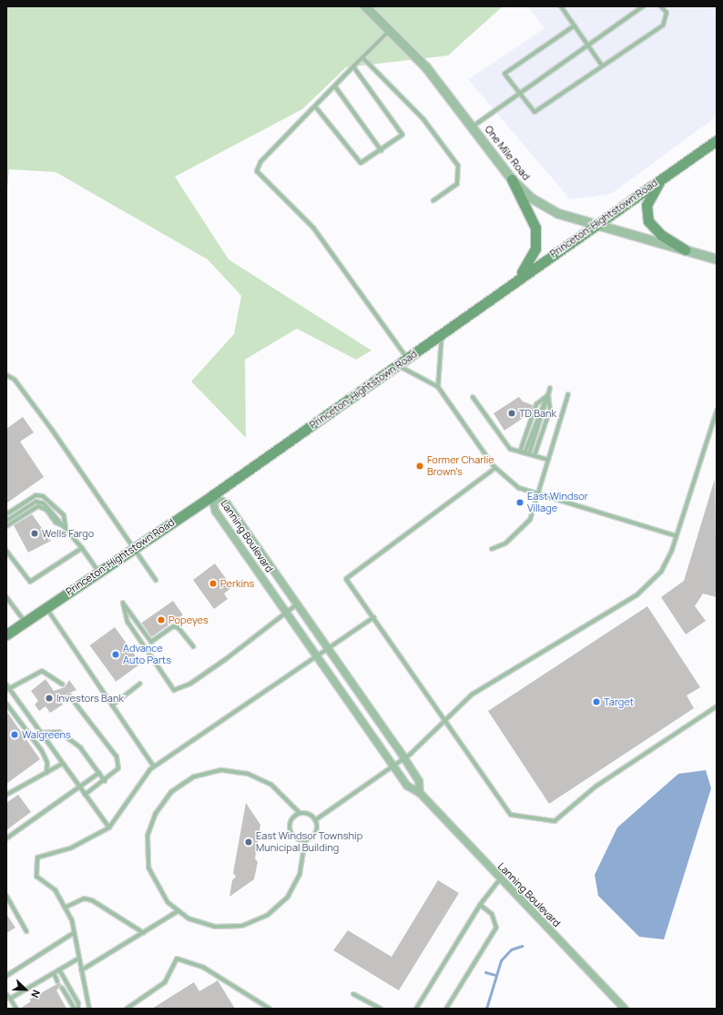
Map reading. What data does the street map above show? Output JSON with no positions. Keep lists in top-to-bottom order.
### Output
{
  "streets": {
    "main road": ["Princeton-Hightstown Road"],
    "street": ["One Mile Road", "Lanning Boulevard"]
  },
  "crossings": [
    ["One Mile Road", "Princeton-Hightstown Road"],
    ["Princeton-Hightstown Road", "Lanning Boulevard"]
  ],
  "places": [
    "TD Bank",
    "Former Charlie Brown's",
    "East Windsor Village",
    "Wells Fargo",
    "Perkins",
    "Popeyes",
    "Advance Auto Parts",
    "Investors Bank",
    "Target",
    "Walgreens",
    "East Windsor Township Municipal Building"
  ],
  "north": "bottom right"
}
